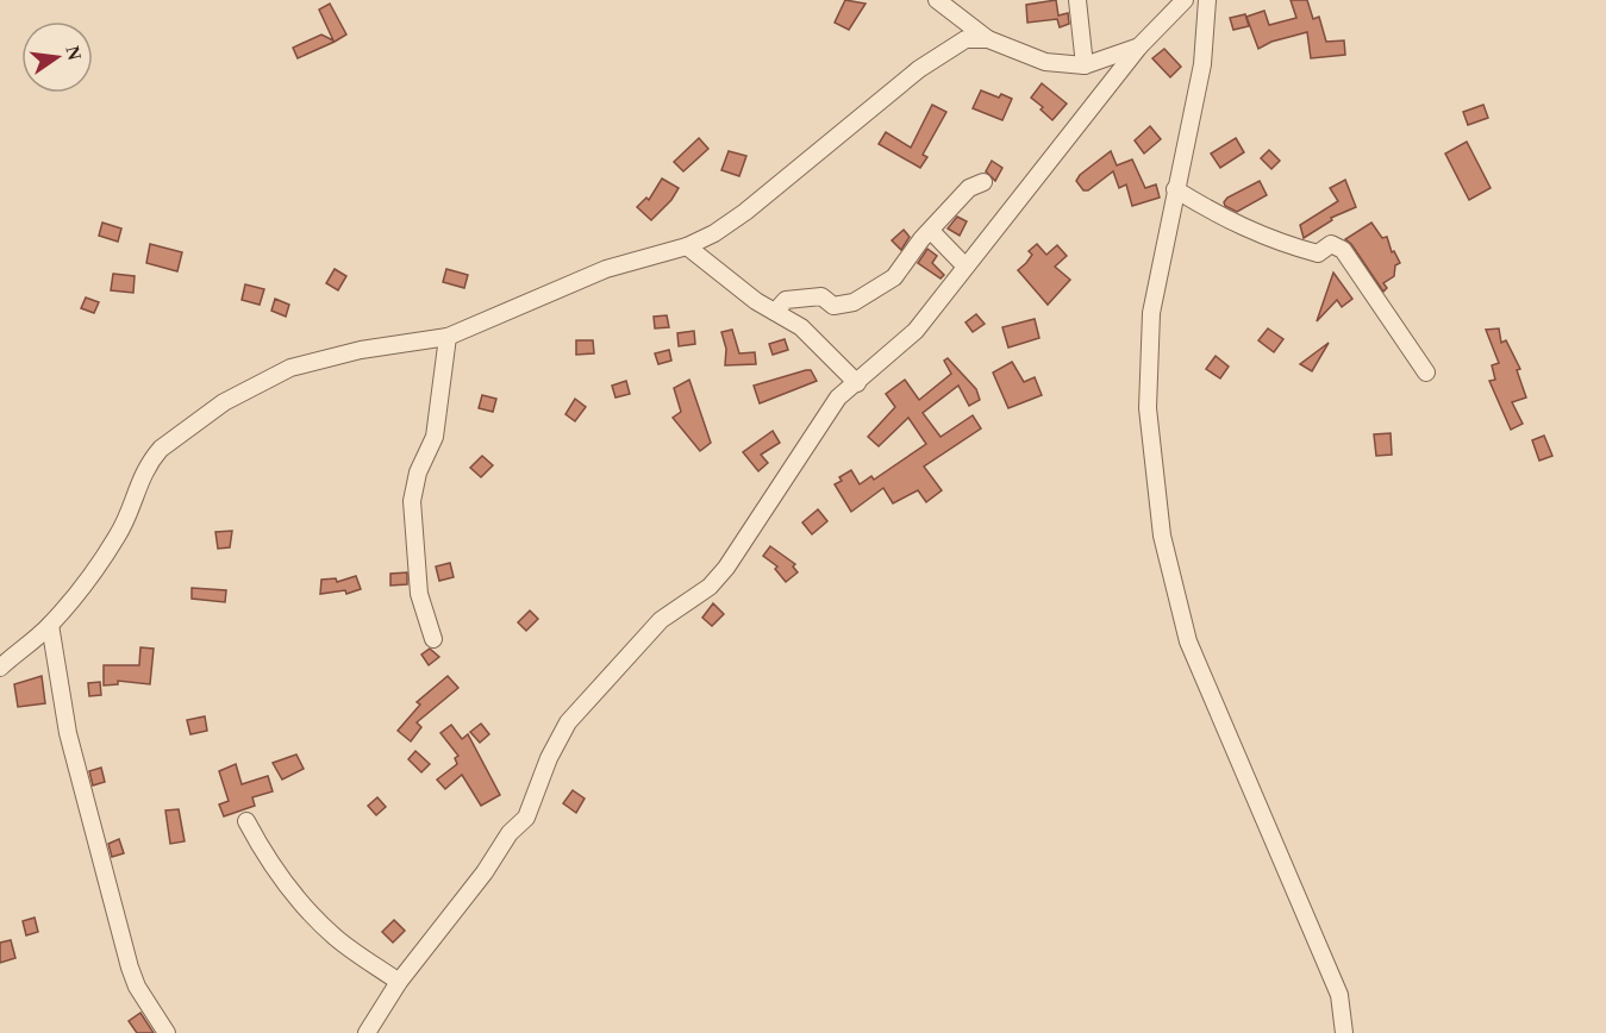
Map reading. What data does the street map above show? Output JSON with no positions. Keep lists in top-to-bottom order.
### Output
{
  "north": "right"
}
